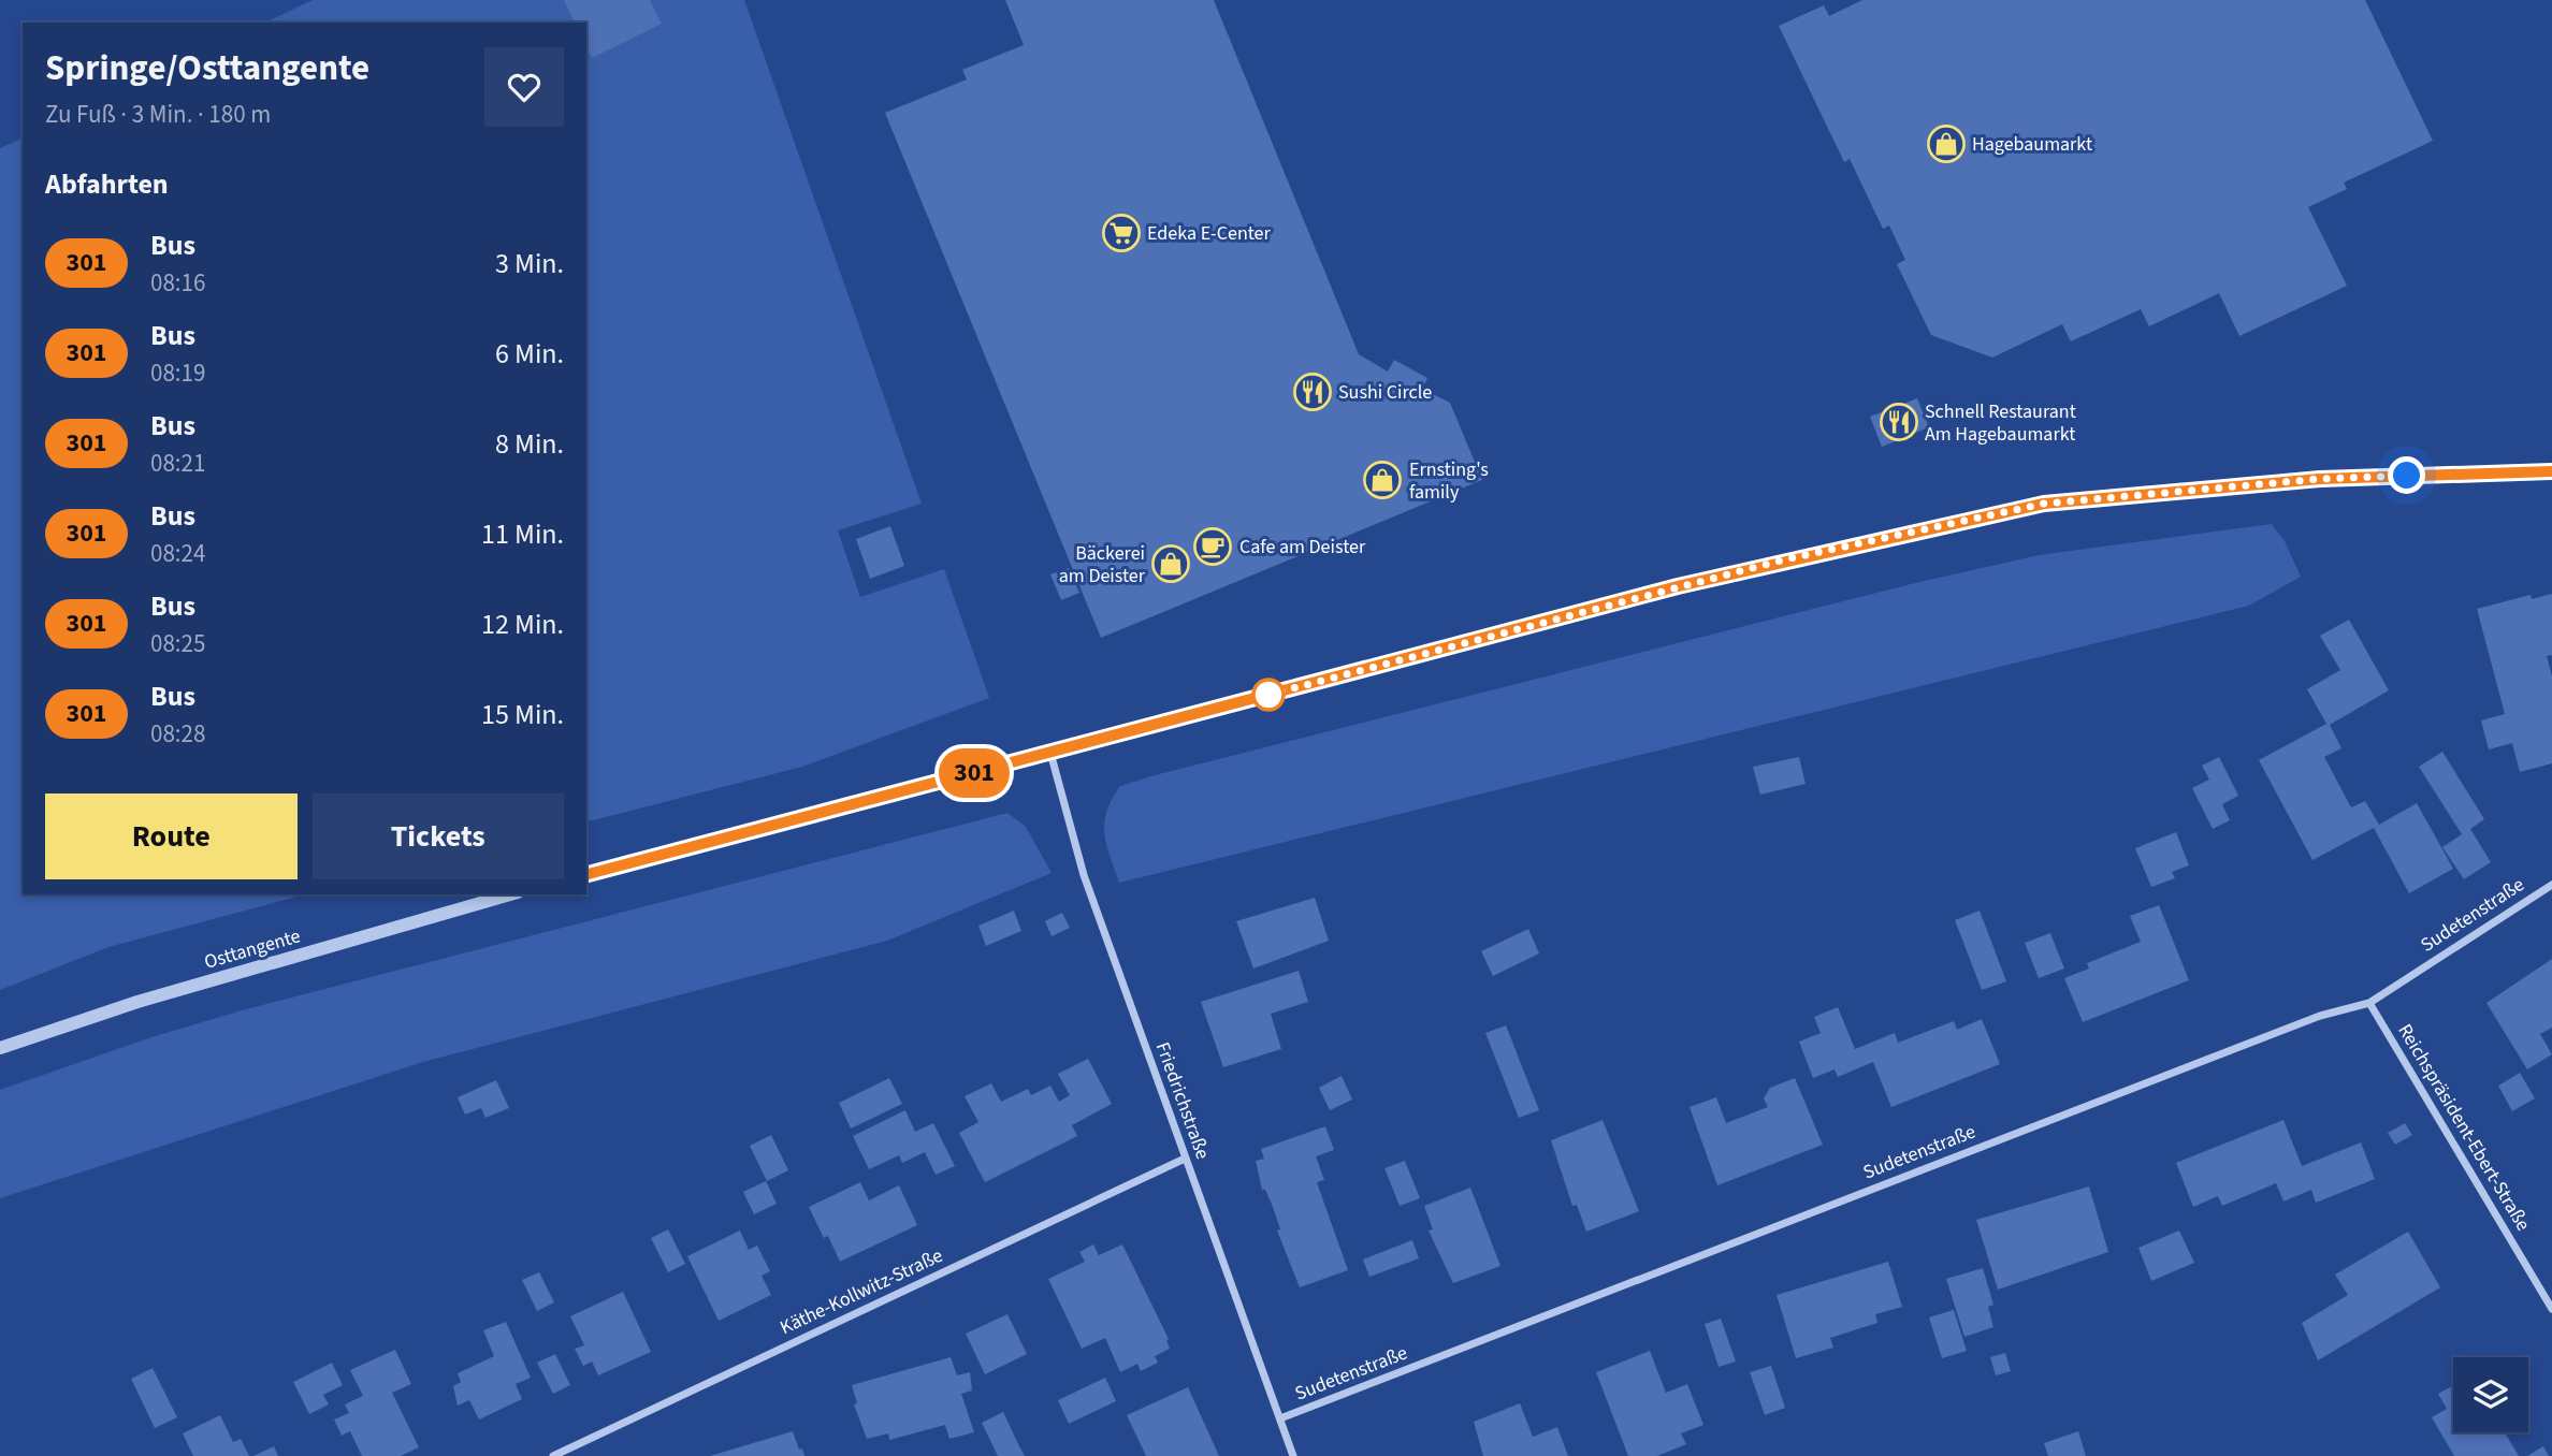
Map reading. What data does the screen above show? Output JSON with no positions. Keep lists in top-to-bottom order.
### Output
{
  "streets": {
    "street": [
      "Sudetenstraße",
      "Osttangente",
      "Friedrichstraße",
      "Reichspräsident-Ebert-Straße",
      "Käthe-Kollwitz-Straße"
    ]
  },
  "crossings": [
    ["Sudetenstraße", "Friedrichstraße"],
    ["Sudetenstraße", "Reichspräsident-Ebert-Straße"],
    ["Friedrichstraße", "Käthe-Kollwitz-Straße"]
  ],
  "places": {
    "shop": ["Hagebaumarkt", "Ernsting's family", "Bäckerei am Deister"],
    "supermarket": ["Edeka E-Center"],
    "restaurant": ["Sushi Circle", "Schnell Restaurant Am Hagebaumarkt"],
    "cafe": ["Cafe am Deister"]
  },
  "lines": ["bus line 301"],
  "page": {
    "on_map": "301",
    "heading": [
      ["Springe/Osttangente", "Zu Fuß · 3 Min. · 180 m"],
      "Abfahrten"
    ],
    "list": [
      {
        "mark": "301",
        "name": "Bus",
        "note": "08:16",
        "value": "3 Min."
      },
      {
        "mark": "301",
        "name": "Bus",
        "note": "08:19",
        "value": "6 Min."
      },
      {
        "mark": "301",
        "name": "Bus",
        "note": "08:21",
        "value": "8 Min."
      },
      {
        "mark": "301",
        "name": "Bus",
        "note": "08:24",
        "value": "11 Min."
      },
      {
        "mark": "301",
        "name": "Bus",
        "note": "08:25",
        "value": "12 Min."
      },
      {
        "mark": "301",
        "name": "Bus",
        "note": "08:28",
        "value": "15 Min."
      }
    ],
    "buttons": ["Route", "Tickets"]
  }
}
